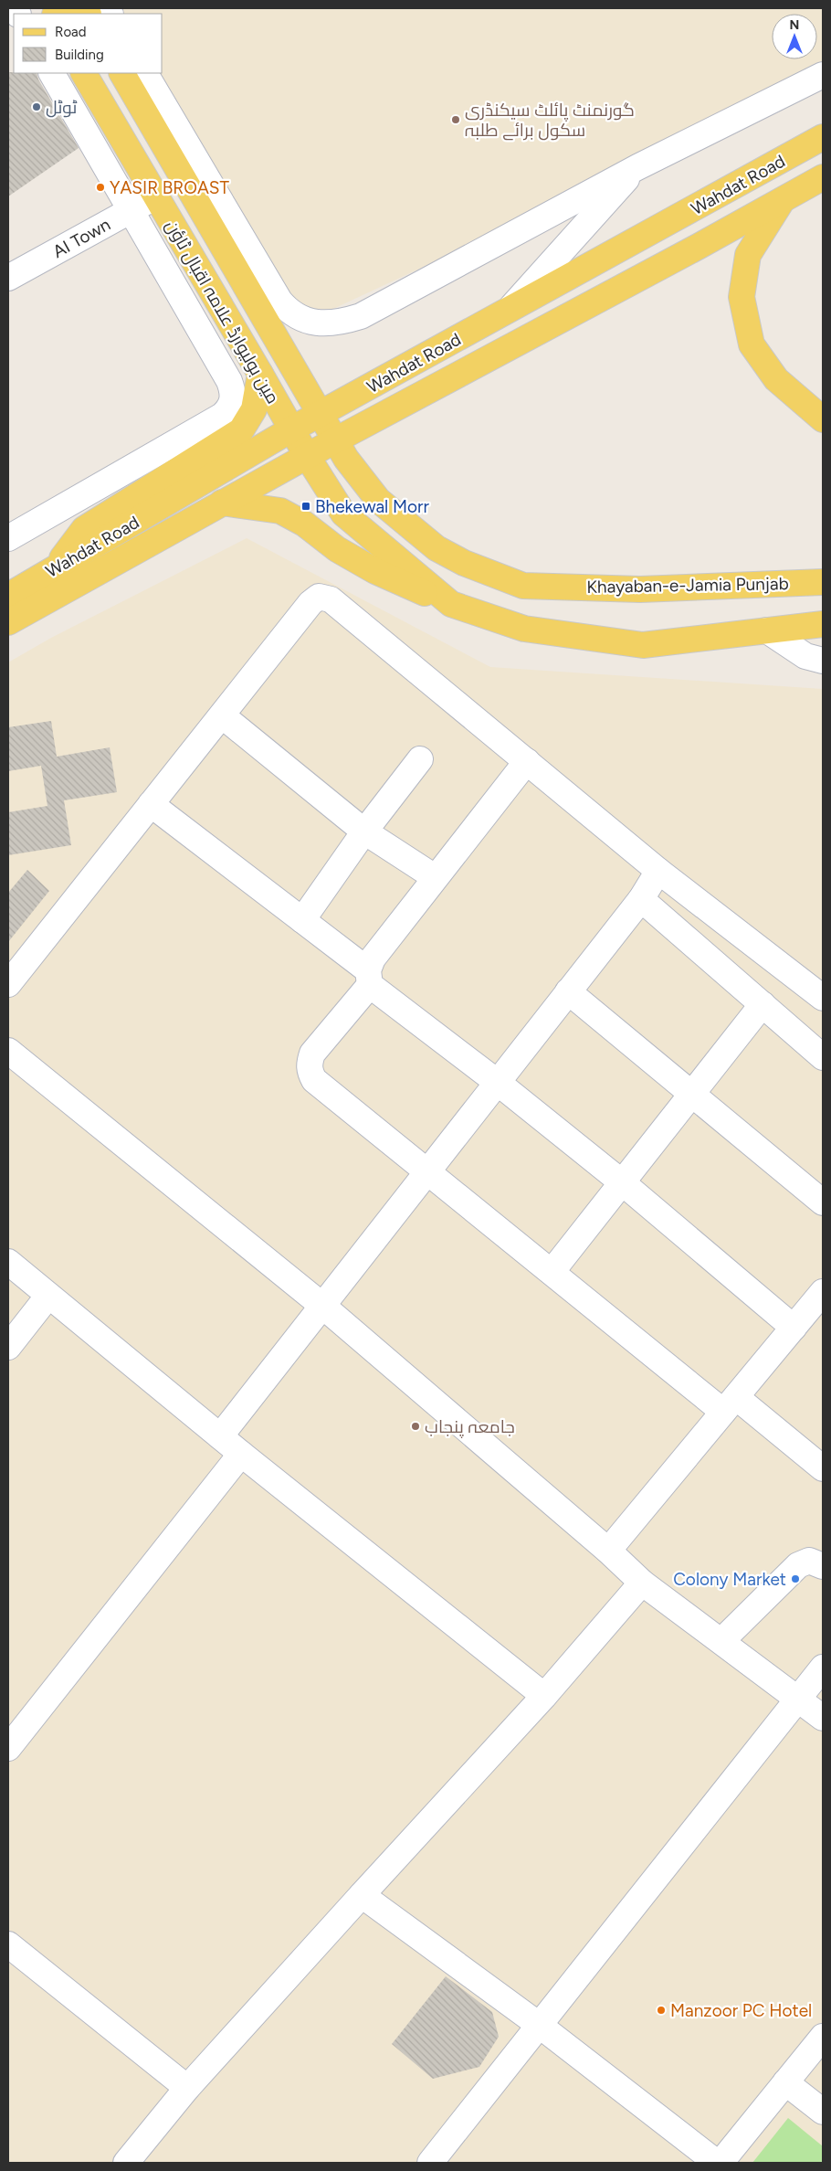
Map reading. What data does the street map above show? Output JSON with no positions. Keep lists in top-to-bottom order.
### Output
{
  "streets": {
    "main road": ["Wahdat Road", "مین بولیوارڈ علامہ اقبال ٹاؤن", "Khayaban-e-Jamia Punjab"],
    "street": ["AI Town"]
  },
  "crossings": [
    ["Wahdat Road", "مین بولیوارڈ علامہ اقبال ٹاؤن"],
    ["Wahdat Road", "Khayaban-e-Jamia Punjab"],
    ["AI Town", "مین بولیوارڈ علامہ اقبال ٹاؤن"],
    ["مین بولیوارڈ علامہ اقبال ٹاؤن", "Khayaban-e-Jamia Punjab"]
  ],
  "places": {
    "other": [
      "ٹوٹل",
      "گورنمنٹ پائلٹ سیکنڈری سکول برائے طلبہ",
      "YASIR BROAST",
      "جامعہ پنجاب",
      "Colony Market",
      "Manzoor PC Hotel"
    ],
    "transit": ["Bhekewal Morr"]
  },
  "legend": ["Road", "Building"],
  "north": "top"
}
